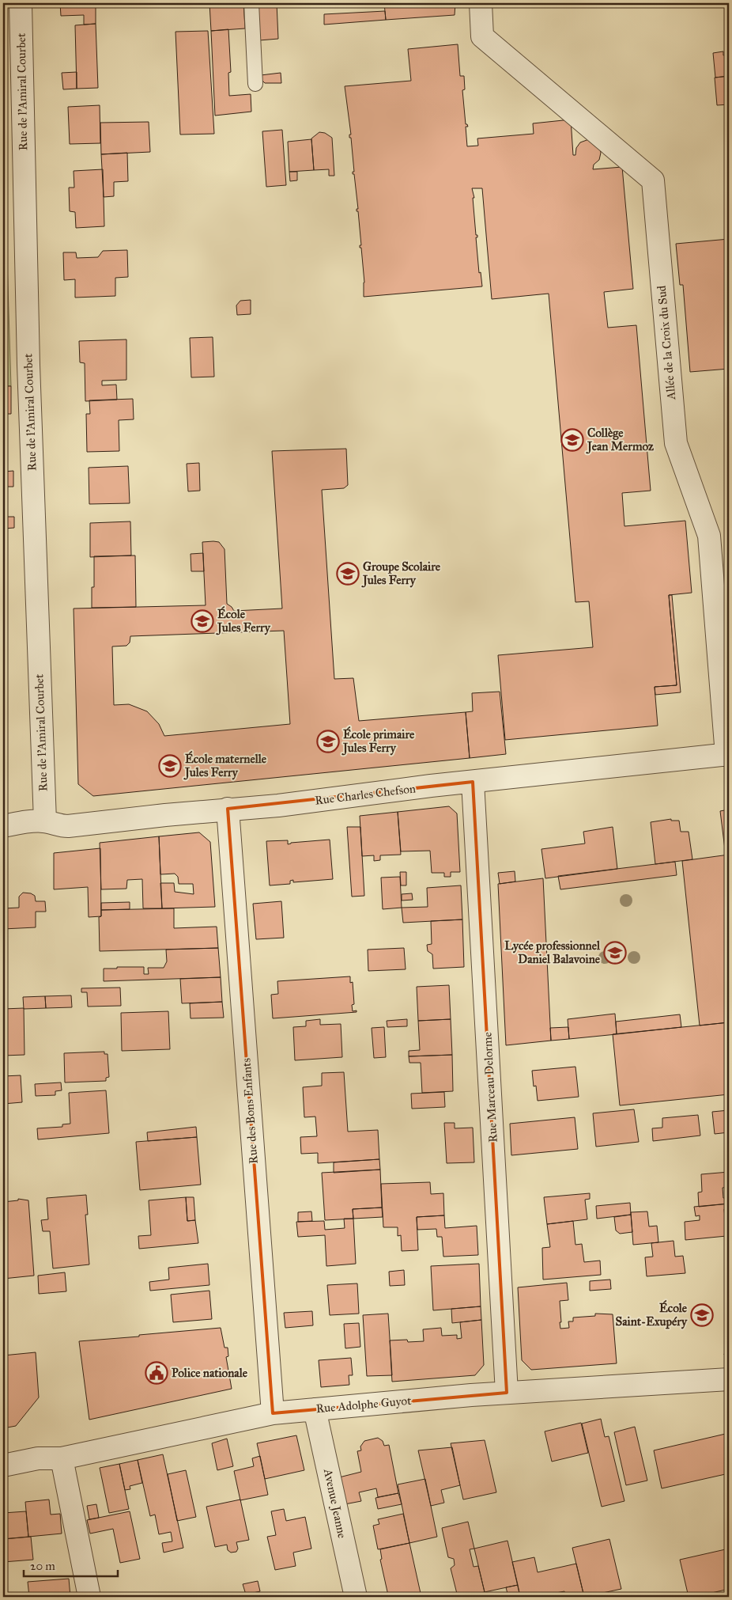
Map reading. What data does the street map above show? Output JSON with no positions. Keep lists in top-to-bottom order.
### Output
{
  "streets": {
    "street": [
      "Rue de l'Amiral Courbet",
      "Allée de la Croix du Sud",
      "Rue Charles Chefson",
      "Rue Marceau Delorme",
      "Rue des Bons Enfants",
      "Rue Adolphe Guyot",
      "Avenue Jeanne"
    ]
  },
  "crossings": [
    ["Rue de l'Amiral Courbet", "Rue Charles Chefson"],
    ["Allée de la Croix du Sud", "Rue Charles Chefson"],
    ["Rue Charles Chefson", "Rue Marceau Delorme"],
    ["Rue Charles Chefson", "Rue des Bons Enfants"],
    ["Rue Marceau Delorme", "Rue Adolphe Guyot"],
    ["Rue des Bons Enfants", "Rue Adolphe Guyot"],
    ["Rue Adolphe Guyot", "Avenue Jeanne"]
  ],
  "places": {
    "school or university": [
      "Collège Jean Mermoz",
      "Groupe Scolaire Jules Ferry",
      "École Jules Ferry",
      "École primaire Jules Ferry",
      "École maternelle Jules Ferry",
      "Lycée professionnel Daniel Balavoine",
      "École Saint-Exupéry"
    ],
    "public building": ["Police nationale"]
  },
  "scale_bar": "20 m"
}
